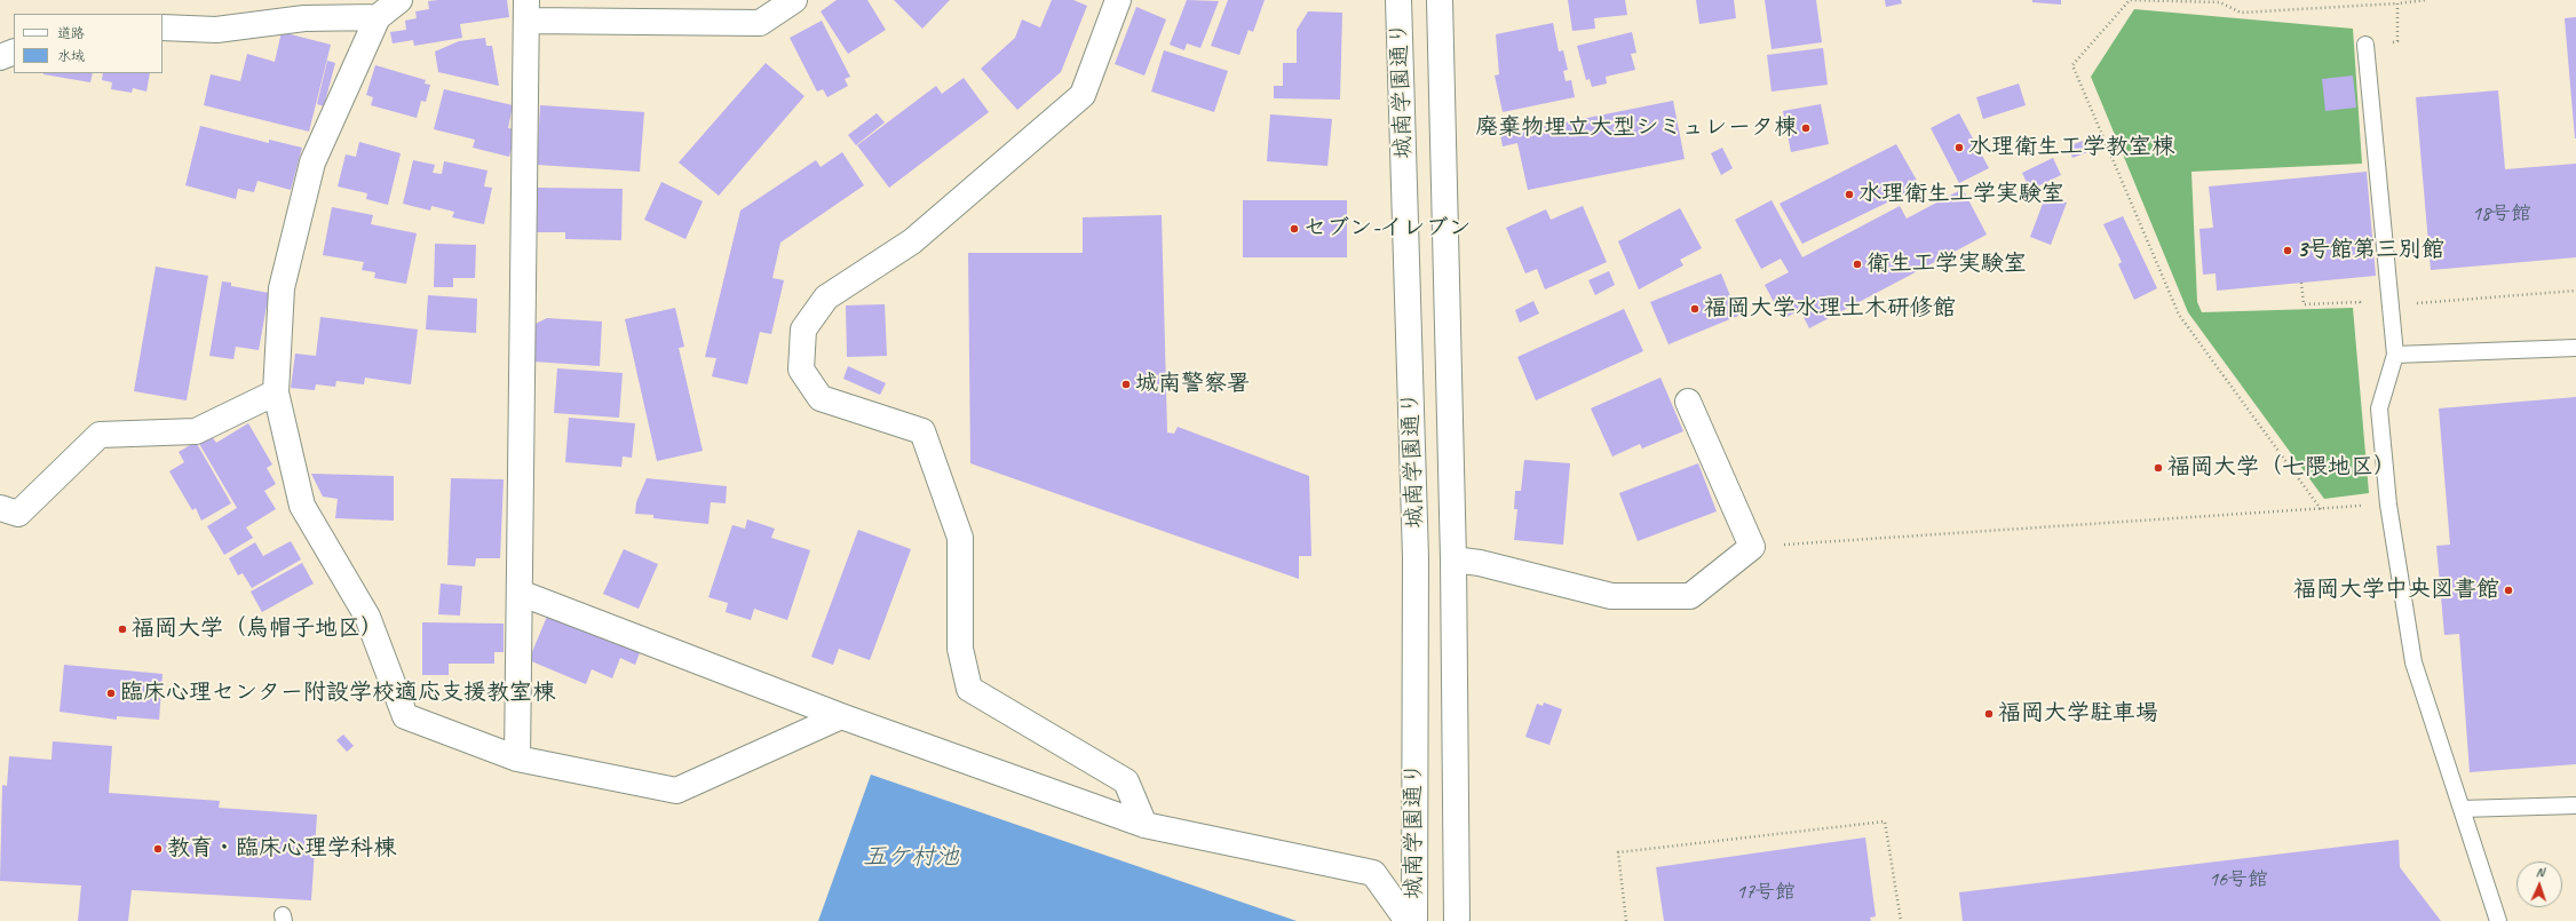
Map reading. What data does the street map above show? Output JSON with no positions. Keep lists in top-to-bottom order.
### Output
{
  "streets": {
    "street": ["城南学園通り"]
  },
  "water": ["五ケ村池"],
  "places": [
    "廃棄物埋立大型シミュレータ棟",
    "水理衛生工学教室棟",
    "水理衛生工学実験室",
    "セブン-イレブン",
    "3号館第三別館",
    "衛生工学実験室",
    "福岡大学水理土木研修館",
    "城南警察署",
    "福岡大学（七隈地区）",
    "福岡大学中央図書館",
    "福岡大学（烏帽子地区）",
    "臨床心理センター附設学校適応支援教室棟",
    "福岡大学駐車場",
    "教育・臨床心理学科棟"
  ],
  "house_numbers": ["18号館", "16号館", "17号館"],
  "legend": ["道路", "水域"],
  "north": "top"
}
